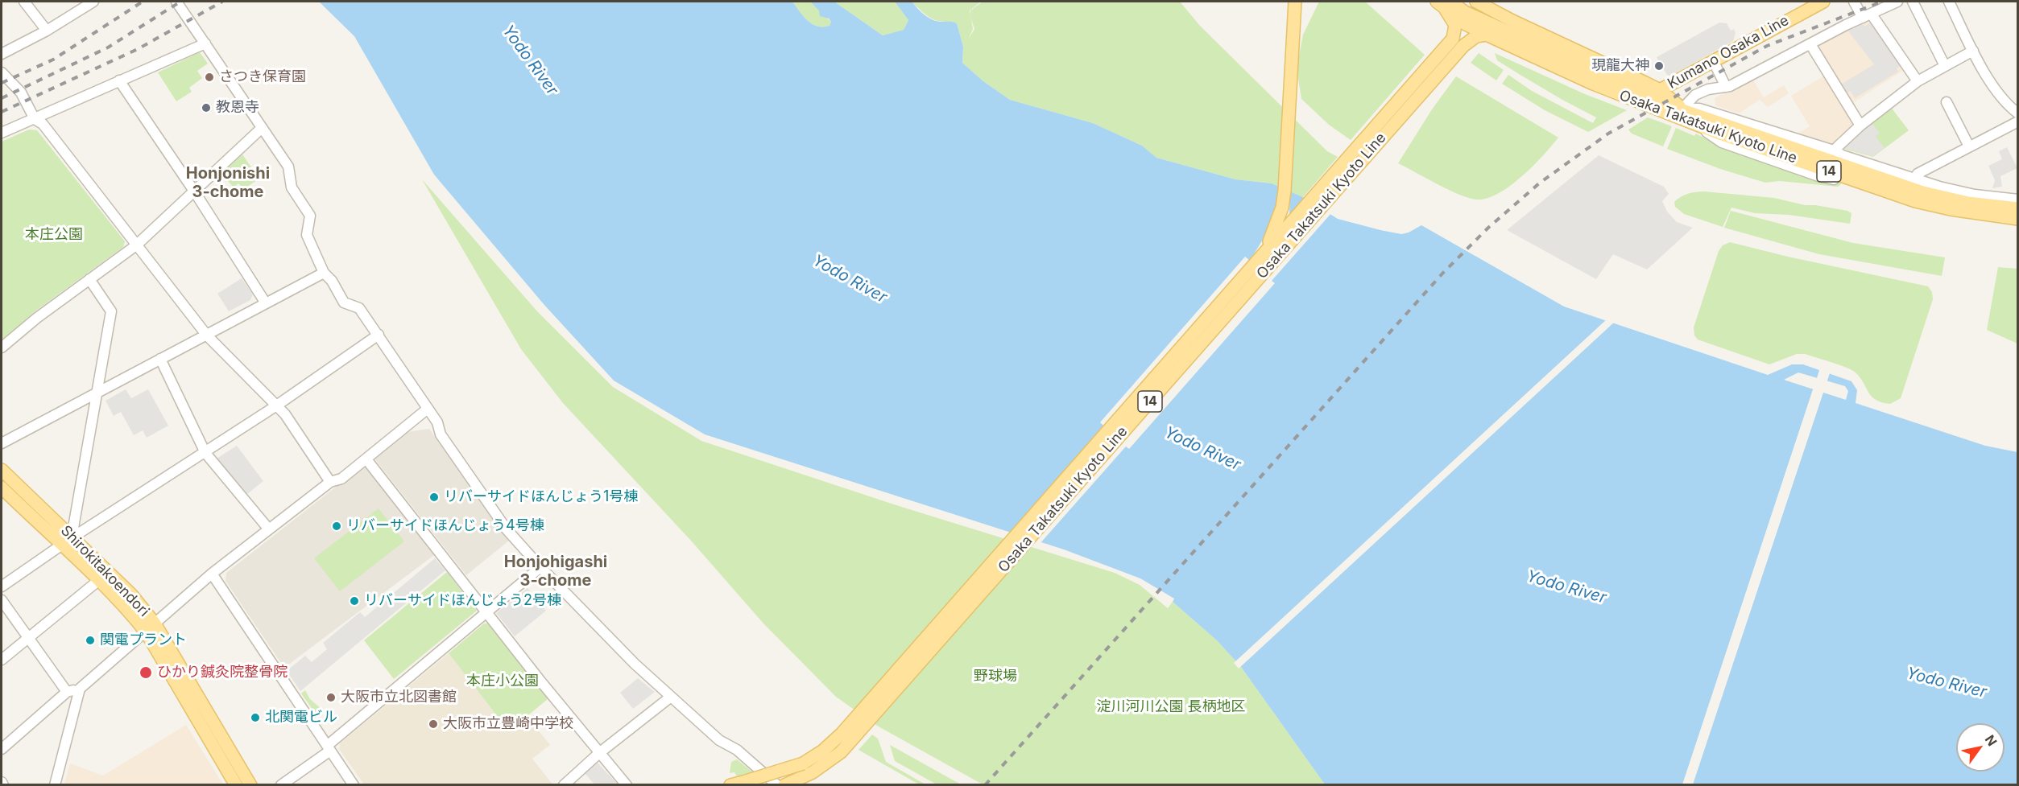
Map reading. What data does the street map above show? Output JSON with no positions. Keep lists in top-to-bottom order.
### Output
{
  "streets": {
    "main road": [
      "Kumano Osaka Line",
      "Osaka Takatsuki Kyoto Line",
      "14",
      "Shirokitakoendori"
    ]
  },
  "crossings": [
    ["Kumano Osaka Line", "Osaka Takatsuki Kyoto Line"]
  ],
  "districts": ["Honjonishi 3-chome", "Honjohigashi 3-chome"],
  "water": ["Yodo River"],
  "parks": [
    "本庄公園",
    "野球場",
    "本庄小公園",
    "淀川河川公園 長柄地区"
  ],
  "places": [
    "現龍大神",
    "さつき保育園",
    "教恩寺",
    "リバーサイドほんじょう1号棟",
    "リバーサイドほんじょう4号棟",
    "リバーサイドほんじょう2号棟",
    "関電プラント",
    "ひかり鍼灸院整骨院",
    "大阪市立北図書館",
    "北関電ビル",
    "大阪市立豊崎中学校"
  ],
  "north": "top right"
}
